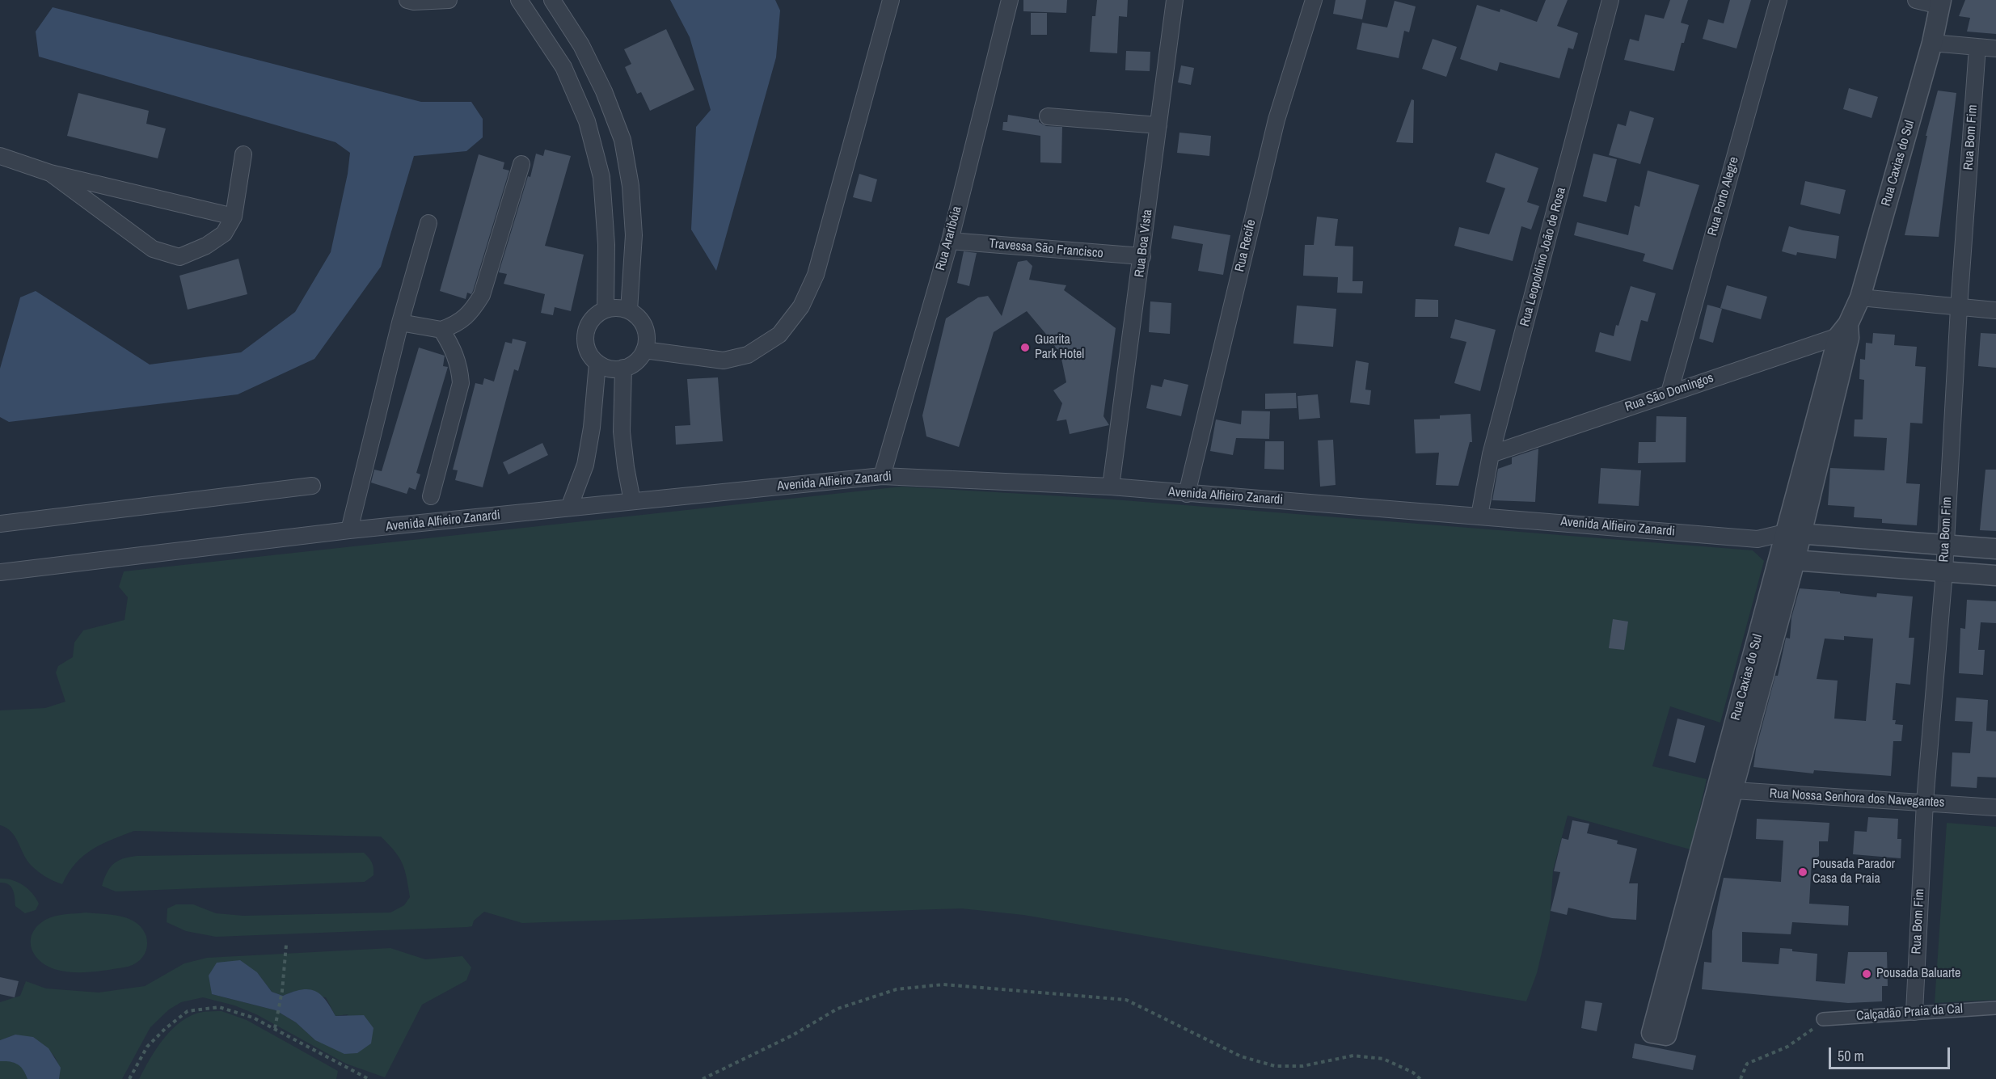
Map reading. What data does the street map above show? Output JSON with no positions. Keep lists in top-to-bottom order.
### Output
{
  "streets": {
    "street": [
      "Rua Bom Fim",
      "Rua Caxias do Sul",
      "Rua Porto Alegre",
      "Rua Araribóia",
      "Rua Boa Vista",
      "Rua Recife",
      "Travessa São Francisco",
      "Rua Leopoldino João de Rosa",
      "Rua São Domingos",
      "Avenida Alfieiro Zanardi",
      "Rua Nossa Senhora dos Navegantes",
      "Calçadão Praia da Cal"
    ]
  },
  "crossings": [
    ["Rua Bom Fim", "Avenida Alfieiro Zanardi"],
    ["Rua Bom Fim", "Rua Nossa Senhora dos Navegantes"],
    ["Rua Bom Fim", "Calçadão Praia da Cal"],
    ["Rua Caxias do Sul", "Rua São Domingos"],
    ["Rua Caxias do Sul", "Avenida Alfieiro Zanardi"],
    ["Rua Caxias do Sul", "Rua Nossa Senhora dos Navegantes"],
    ["Rua Porto Alegre", "Rua São Domingos"],
    ["Rua Araribóia", "Travessa São Francisco"],
    ["Rua Araribóia", "Avenida Alfieiro Zanardi"],
    ["Rua Boa Vista", "Travessa São Francisco"],
    ["Rua Boa Vista", "Avenida Alfieiro Zanardi"],
    ["Rua Recife", "Avenida Alfieiro Zanardi"],
    ["Rua Leopoldino João de Rosa", "Rua São Domingos"],
    ["Rua Leopoldino João de Rosa", "Avenida Alfieiro Zanardi"]
  ],
  "places": ["Guarita Park Hotel", "Pousada Parador Casa da Praia", "Pousada Baluarte"],
  "scale_bar": "50 m"
}
